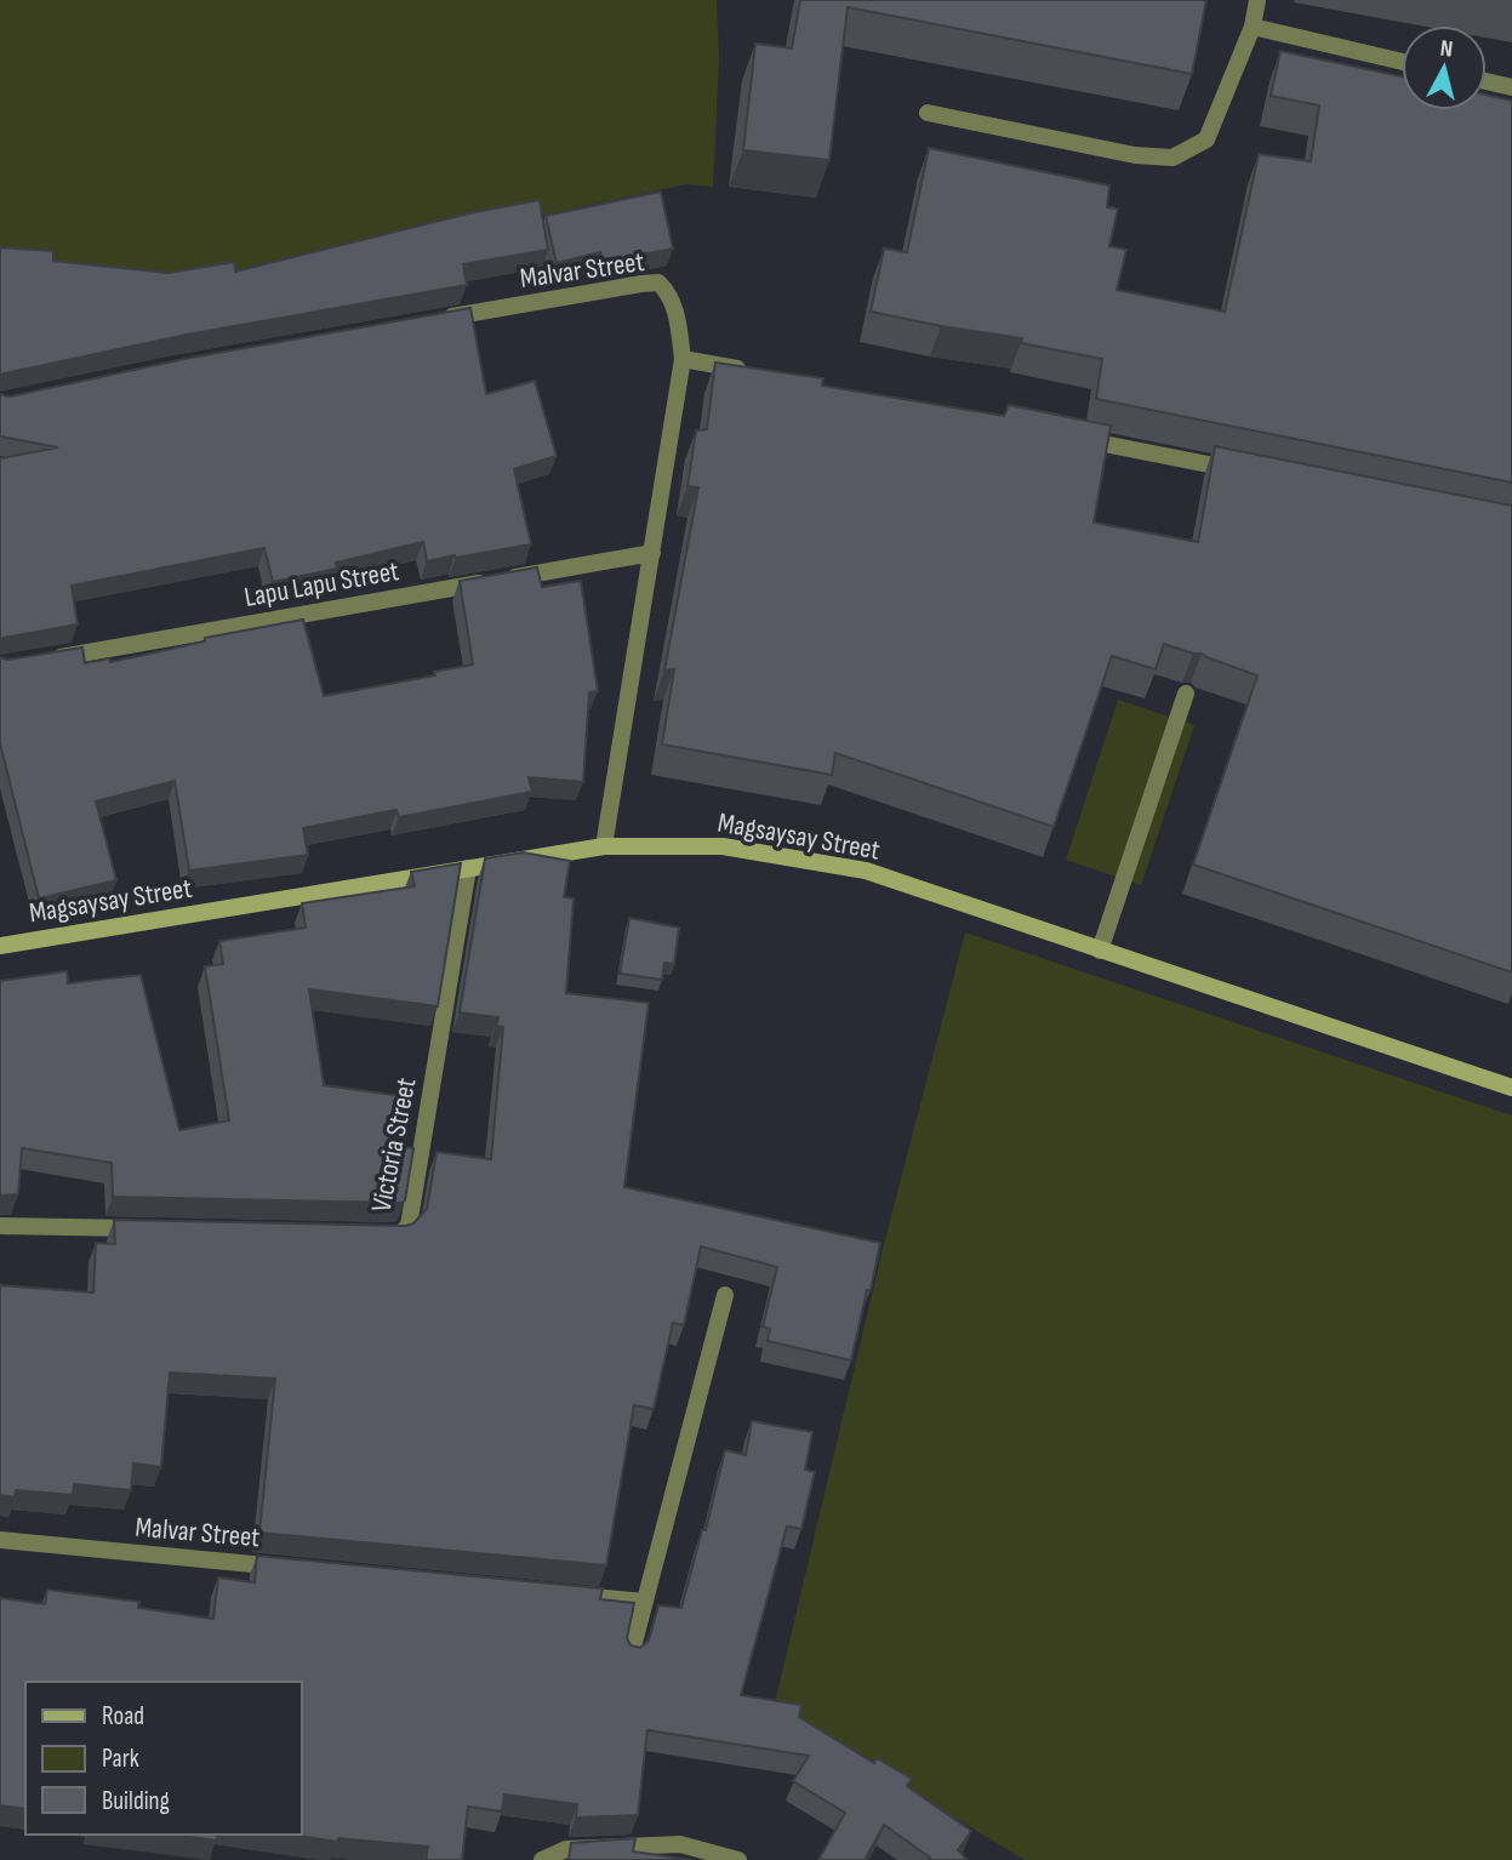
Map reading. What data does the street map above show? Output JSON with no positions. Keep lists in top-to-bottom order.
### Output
{
  "streets": {
    "street": [
      "Malvar Street",
      "Lapu Lapu Street",
      "Magsaysay Street",
      "Victoria Street"
    ]
  },
  "crossings": [
    ["Malvar Street", "Lapu Lapu Street"],
    ["Malvar Street", "Magsaysay Street"],
    ["Magsaysay Street", "Victoria Street"]
  ],
  "legend": ["Road", "Park", "Building"],
  "north": "top"
}
